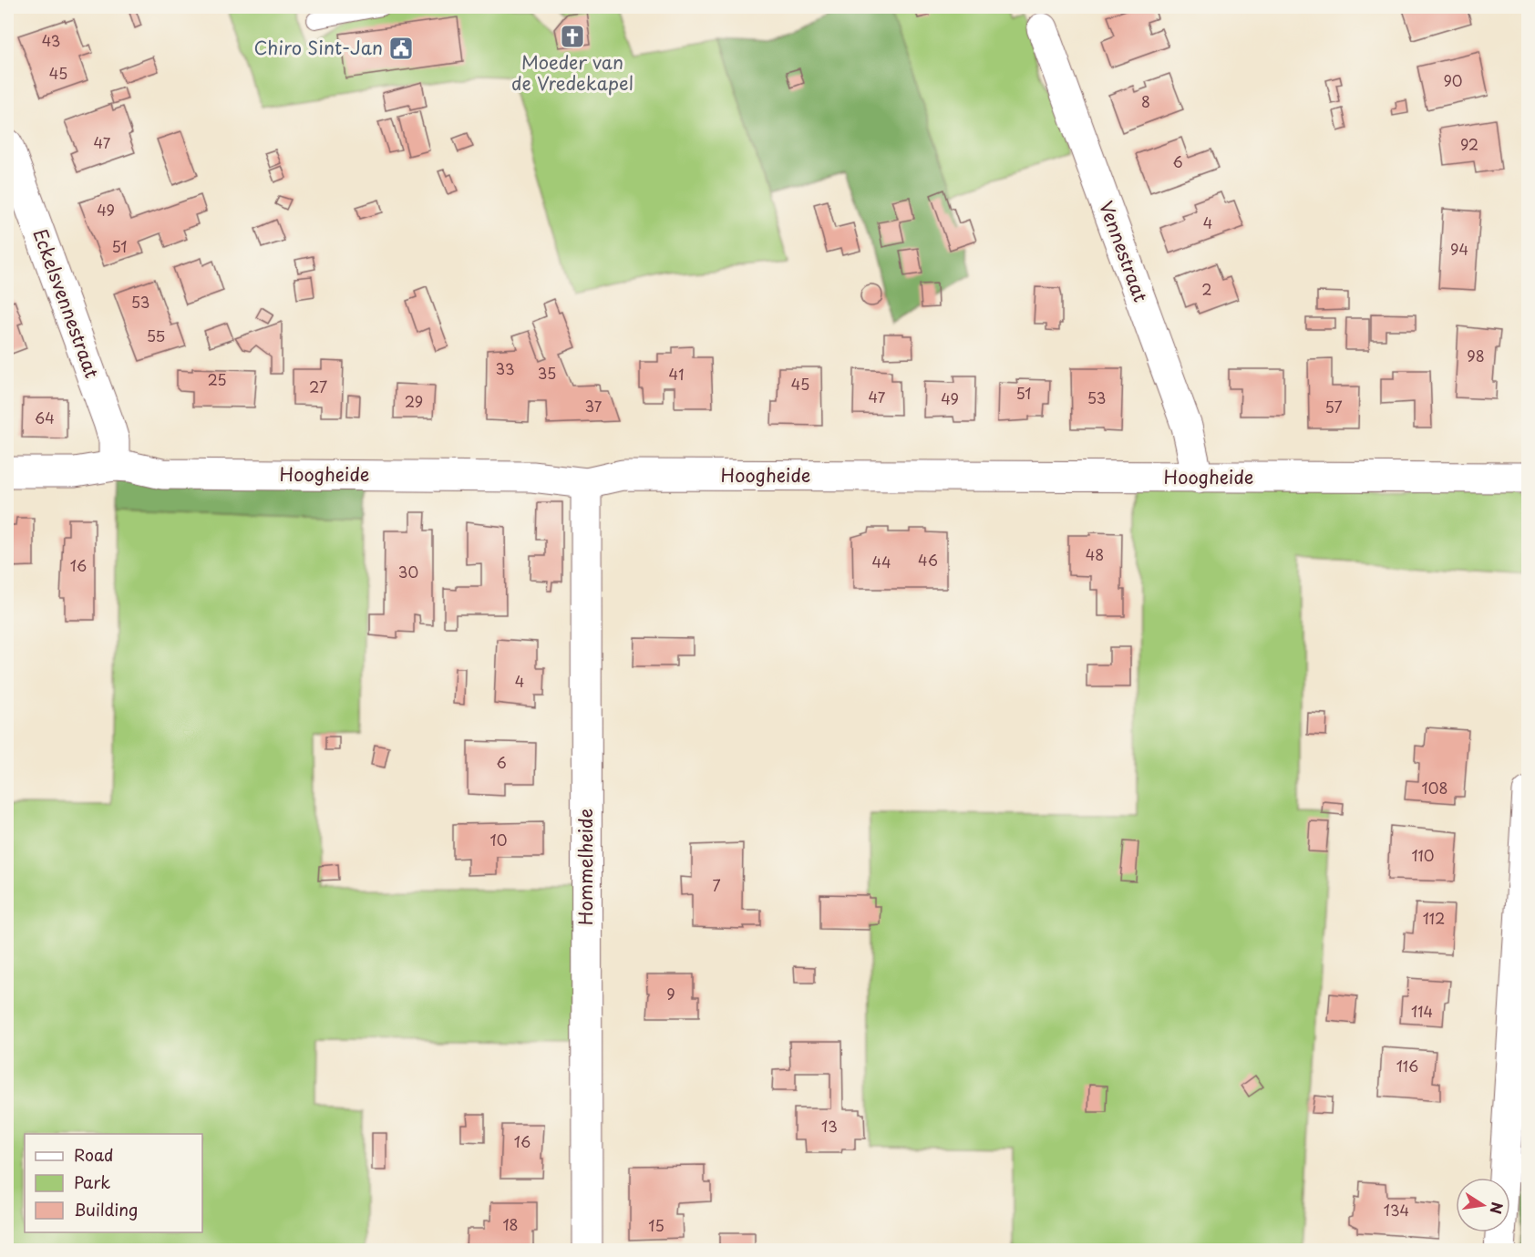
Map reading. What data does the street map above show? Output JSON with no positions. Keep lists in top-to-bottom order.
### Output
{
  "streets": {
    "street": [
      "Vennestraat",
      "Eckelsvennestraat",
      "Hoogheide",
      "Hommelheide"
    ]
  },
  "crossings": [
    ["Vennestraat", "Hoogheide"],
    ["Eckelsvennestraat", "Hoogheide"],
    ["Hoogheide", "Hommelheide"]
  ],
  "places": {
    "church": ["Moeder van de Vredekapel"],
    "public building": ["Chiro Sint-Jan"]
  },
  "house_numbers": [
    "43",
    "45",
    "90",
    "8",
    "47",
    "92",
    "6",
    "49",
    "4",
    "51",
    "94",
    "2",
    "53",
    "55",
    "98",
    "33",
    "35",
    "41",
    "25",
    "45",
    "27",
    "51",
    "47",
    "53",
    "49",
    "29",
    "37",
    "57",
    "64",
    "48",
    "46",
    "44",
    "16",
    "30",
    "4",
    "6",
    "108",
    "10",
    "110",
    "7",
    "112",
    "9",
    "114",
    "116",
    "13",
    "16",
    "134",
    "18",
    "15"
  ],
  "legend": ["Road", "Park", "Building"],
  "north": "right"
}
